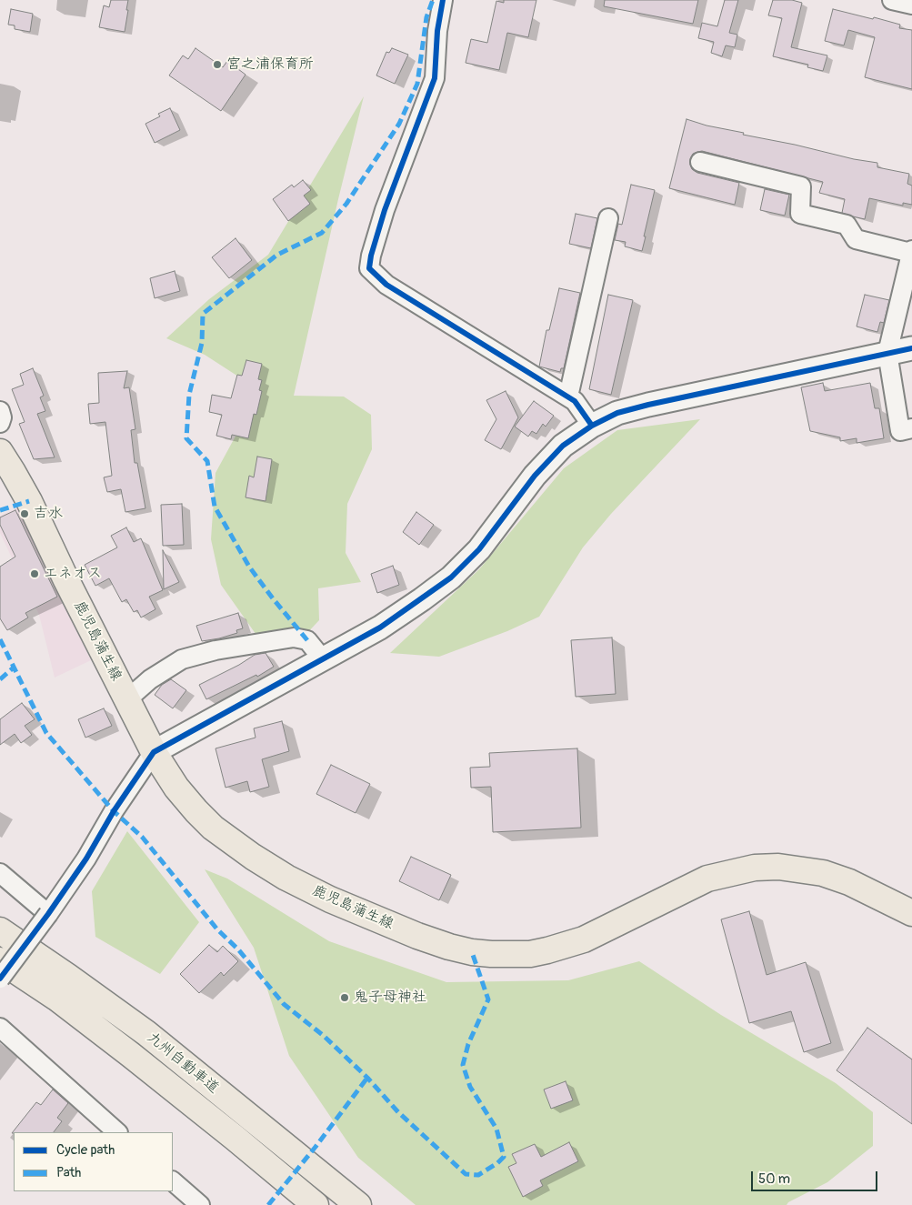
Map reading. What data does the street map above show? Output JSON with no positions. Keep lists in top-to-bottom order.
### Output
{
  "streets": {
    "main road": ["鹿児島蒲生線", "九州自動車道"]
  },
  "places": [
    "宮之浦保育所",
    "吉水",
    "エネオス",
    "鬼子母神社"
  ],
  "legend": ["Cycle path", "Path"],
  "scale_bar": "50 m"
}
